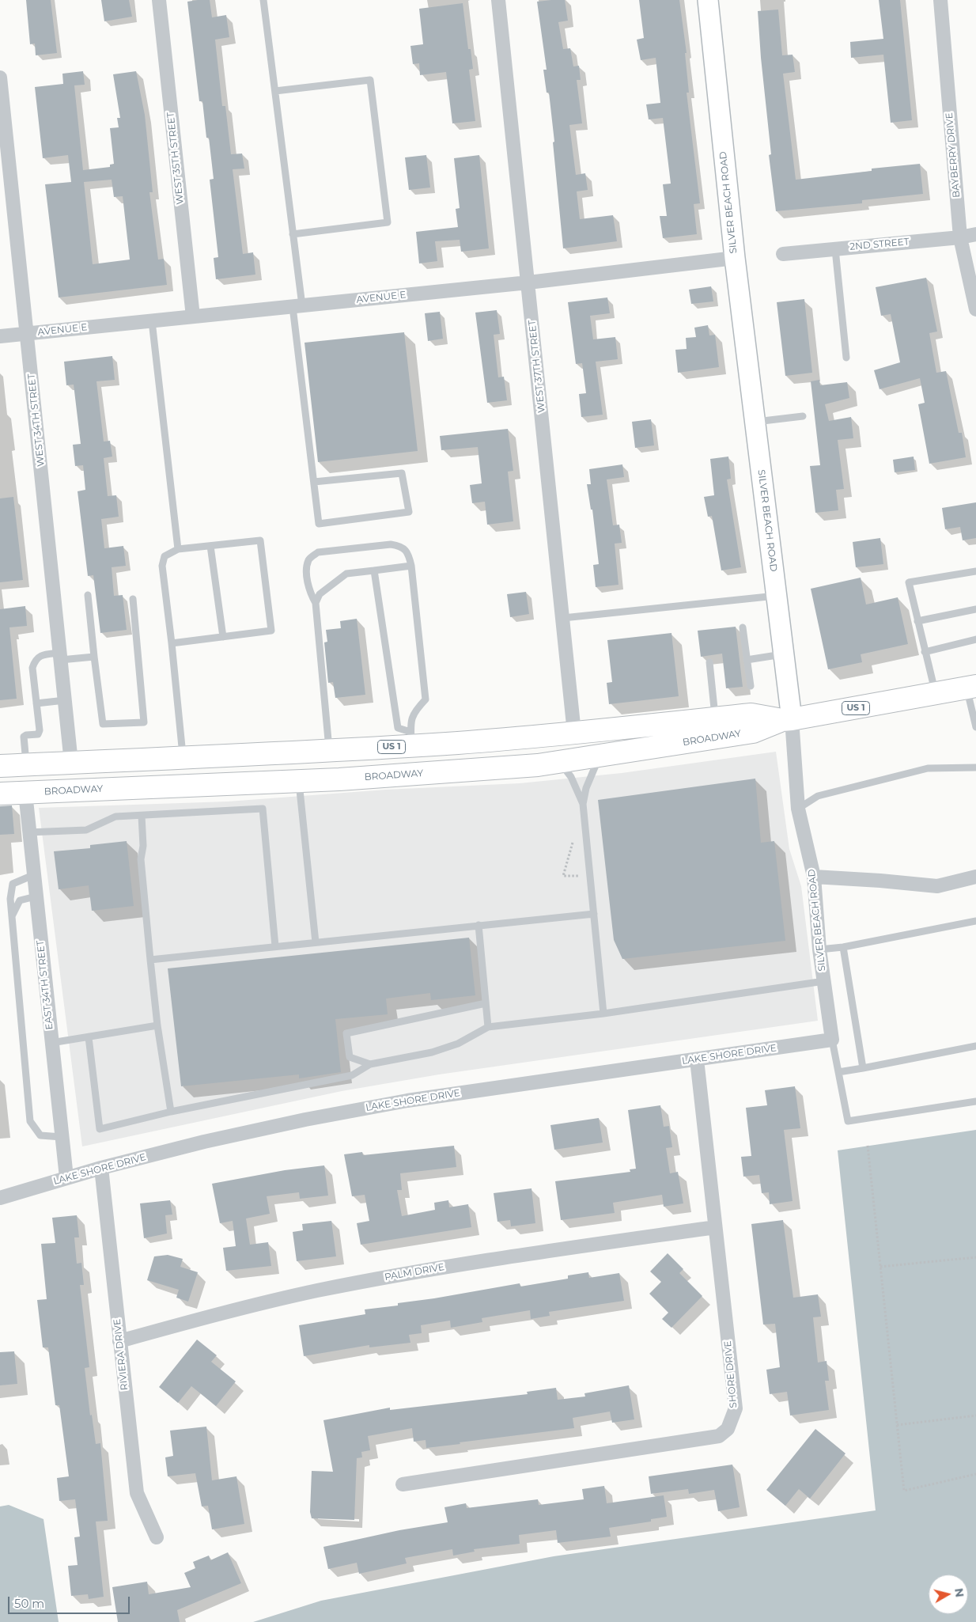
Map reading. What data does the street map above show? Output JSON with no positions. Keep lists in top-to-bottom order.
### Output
{
  "streets": {
    "main road": ["US 1", "BROADWAY"],
    "street": [
      "BAYBERRY DRIVE",
      "WEST 35TH STREET",
      "SILVER BEACH ROAD",
      "2ND STREET",
      "AVENUE E",
      "WEST 37TH STREET",
      "WEST 34TH STREET",
      "EAST 34TH STREET",
      "LAKE SHORE DRIVE",
      "PALM DRIVE",
      "RIVIERA DRIVE",
      "SHORE DRIVE"
    ]
  },
  "crossings": [
    ["BAYBERRY DRIVE", "2ND STREET"],
    ["WEST 35TH STREET", "AVENUE E"],
    ["SILVER BEACH ROAD", "AVENUE E"],
    ["SILVER BEACH ROAD", "US 1"],
    ["SILVER BEACH ROAD", "BROADWAY"],
    ["SILVER BEACH ROAD", "LAKE SHORE DRIVE"],
    ["AVENUE E", "WEST 37TH STREET"],
    ["AVENUE E", "WEST 34TH STREET"],
    ["WEST 37TH STREET", "BROADWAY"],
    ["WEST 34TH STREET", "BROADWAY"],
    ["US 1", "BROADWAY"],
    ["BROADWAY", "EAST 34TH STREET"],
    ["EAST 34TH STREET", "LAKE SHORE DRIVE"],
    ["LAKE SHORE DRIVE", "RIVIERA DRIVE"],
    ["LAKE SHORE DRIVE", "SHORE DRIVE"],
    ["PALM DRIVE", "RIVIERA DRIVE"],
    ["PALM DRIVE", "SHORE DRIVE"]
  ],
  "scale_bar": "50 m",
  "north": "right"
}
